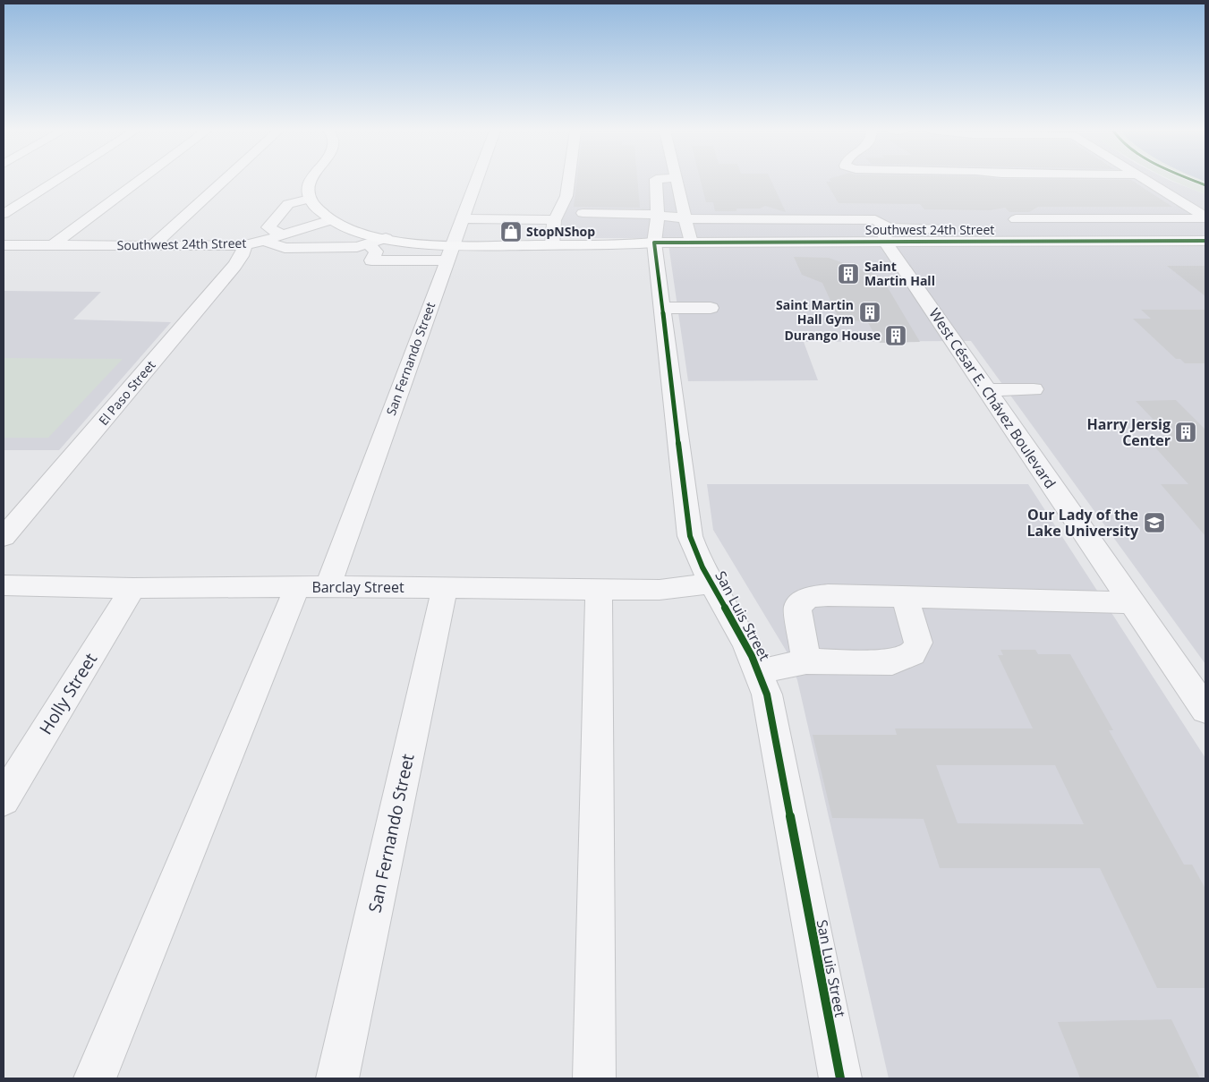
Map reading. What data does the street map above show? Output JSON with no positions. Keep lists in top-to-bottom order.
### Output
{
  "streets": {
    "main road": ["Southwest 24th Street"],
    "street": [
      "San Fernando Street",
      "El Paso Street",
      "West César E. Chávez Boulevard",
      "Barclay Street",
      "San Luis Street",
      "Holly Street"
    ]
  },
  "crossings": [
    ["Southwest 24th Street", "San Fernando Street"],
    ["Southwest 24th Street", "El Paso Street"],
    ["Southwest 24th Street", "West César E. Chávez Boulevard"],
    ["Southwest 24th Street", "San Luis Street"],
    ["San Fernando Street", "Barclay Street"],
    ["Barclay Street", "San Luis Street"],
    ["Barclay Street", "Holly Street"]
  ],
  "places": {
    "shop": ["StopNShop"],
    "building": [
      "Saint Martin Hall",
      "Saint Martin Hall Gym",
      "Durango House",
      "Harry Jersig Center"
    ],
    "school or university": ["Our Lady of the Lake University"]
  }
}
